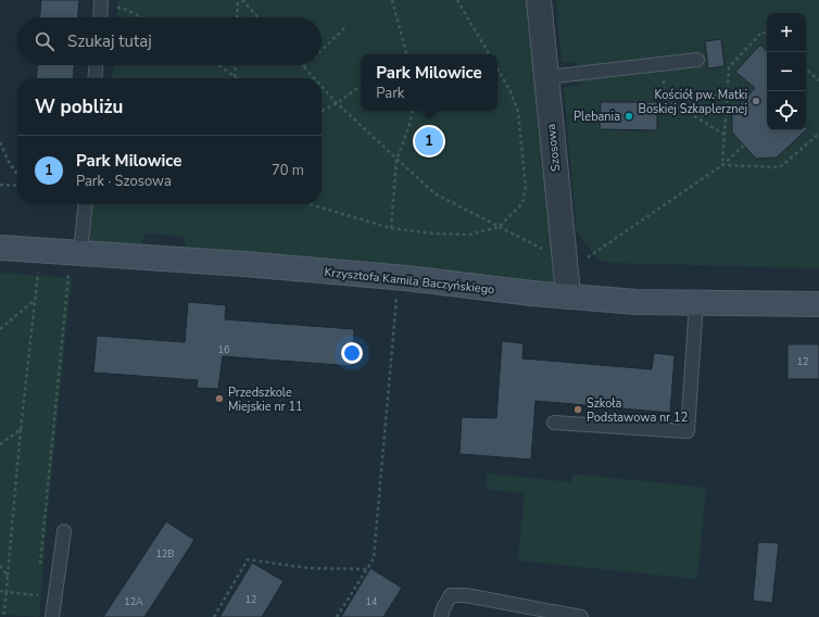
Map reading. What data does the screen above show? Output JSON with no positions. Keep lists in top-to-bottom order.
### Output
{
  "streets": {
    "street": ["Szosowa", "Krzysztofa Kamila Baczyńskiego"]
  },
  "crossings": [
    ["Szosowa", "Krzysztofa Kamila Baczyńskiego"]
  ],
  "places": [
    "Kościół pw. Matki Boskiej Szkaplerznej",
    "Plebania",
    "Przedszkole Miejskie nr 11",
    "Szkoła Podstawowa nr 12"
  ],
  "house_numbers": [
    "16",
    "12",
    "12B",
    "12",
    "12A",
    "14"
  ],
  "page": {
    "map_buttons": ["+", "−"],
    "search": "Szukaj tutaj",
    "popup": ["Park Milowice", "Park"],
    "heading": "W pobliżu",
    "pins": "1",
    "list": [
      {
        "mark": "1",
        "name": "Park Milowice",
        "note": "Park · Szosowa",
        "value": "70 m"
      }
    ]
  }
}
